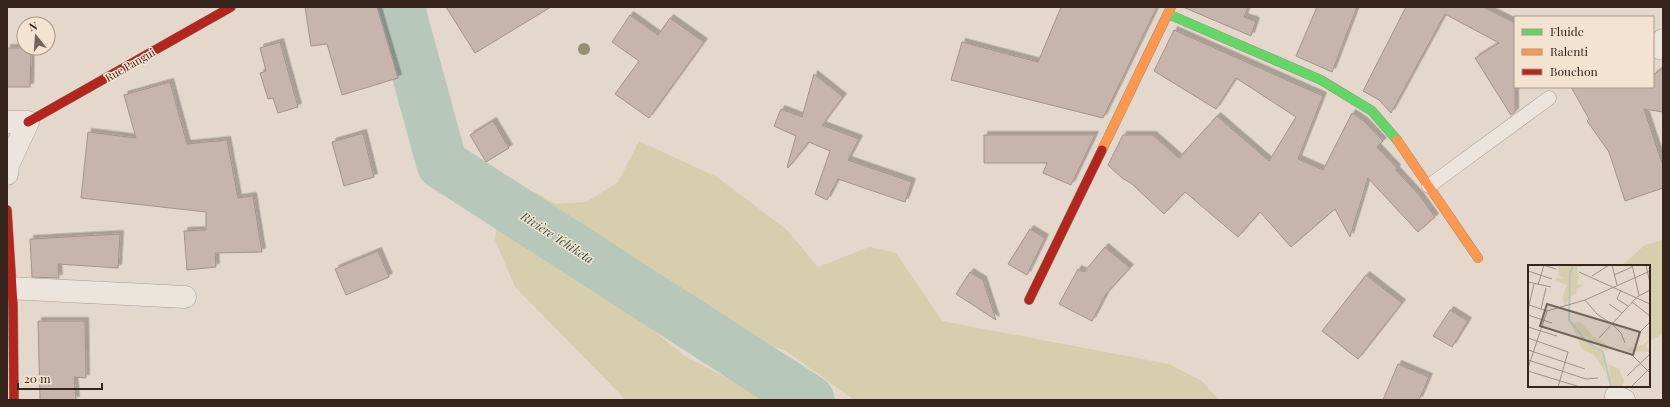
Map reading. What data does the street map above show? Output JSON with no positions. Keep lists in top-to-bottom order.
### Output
{
  "streets": {
    "street": ["Rue Pangui"]
  },
  "water": ["Rivière Tchiketa"],
  "legend": ["Fluide", "Ralenti", "Bouchon"],
  "scale_bar": "20 m",
  "north": "top"
}
